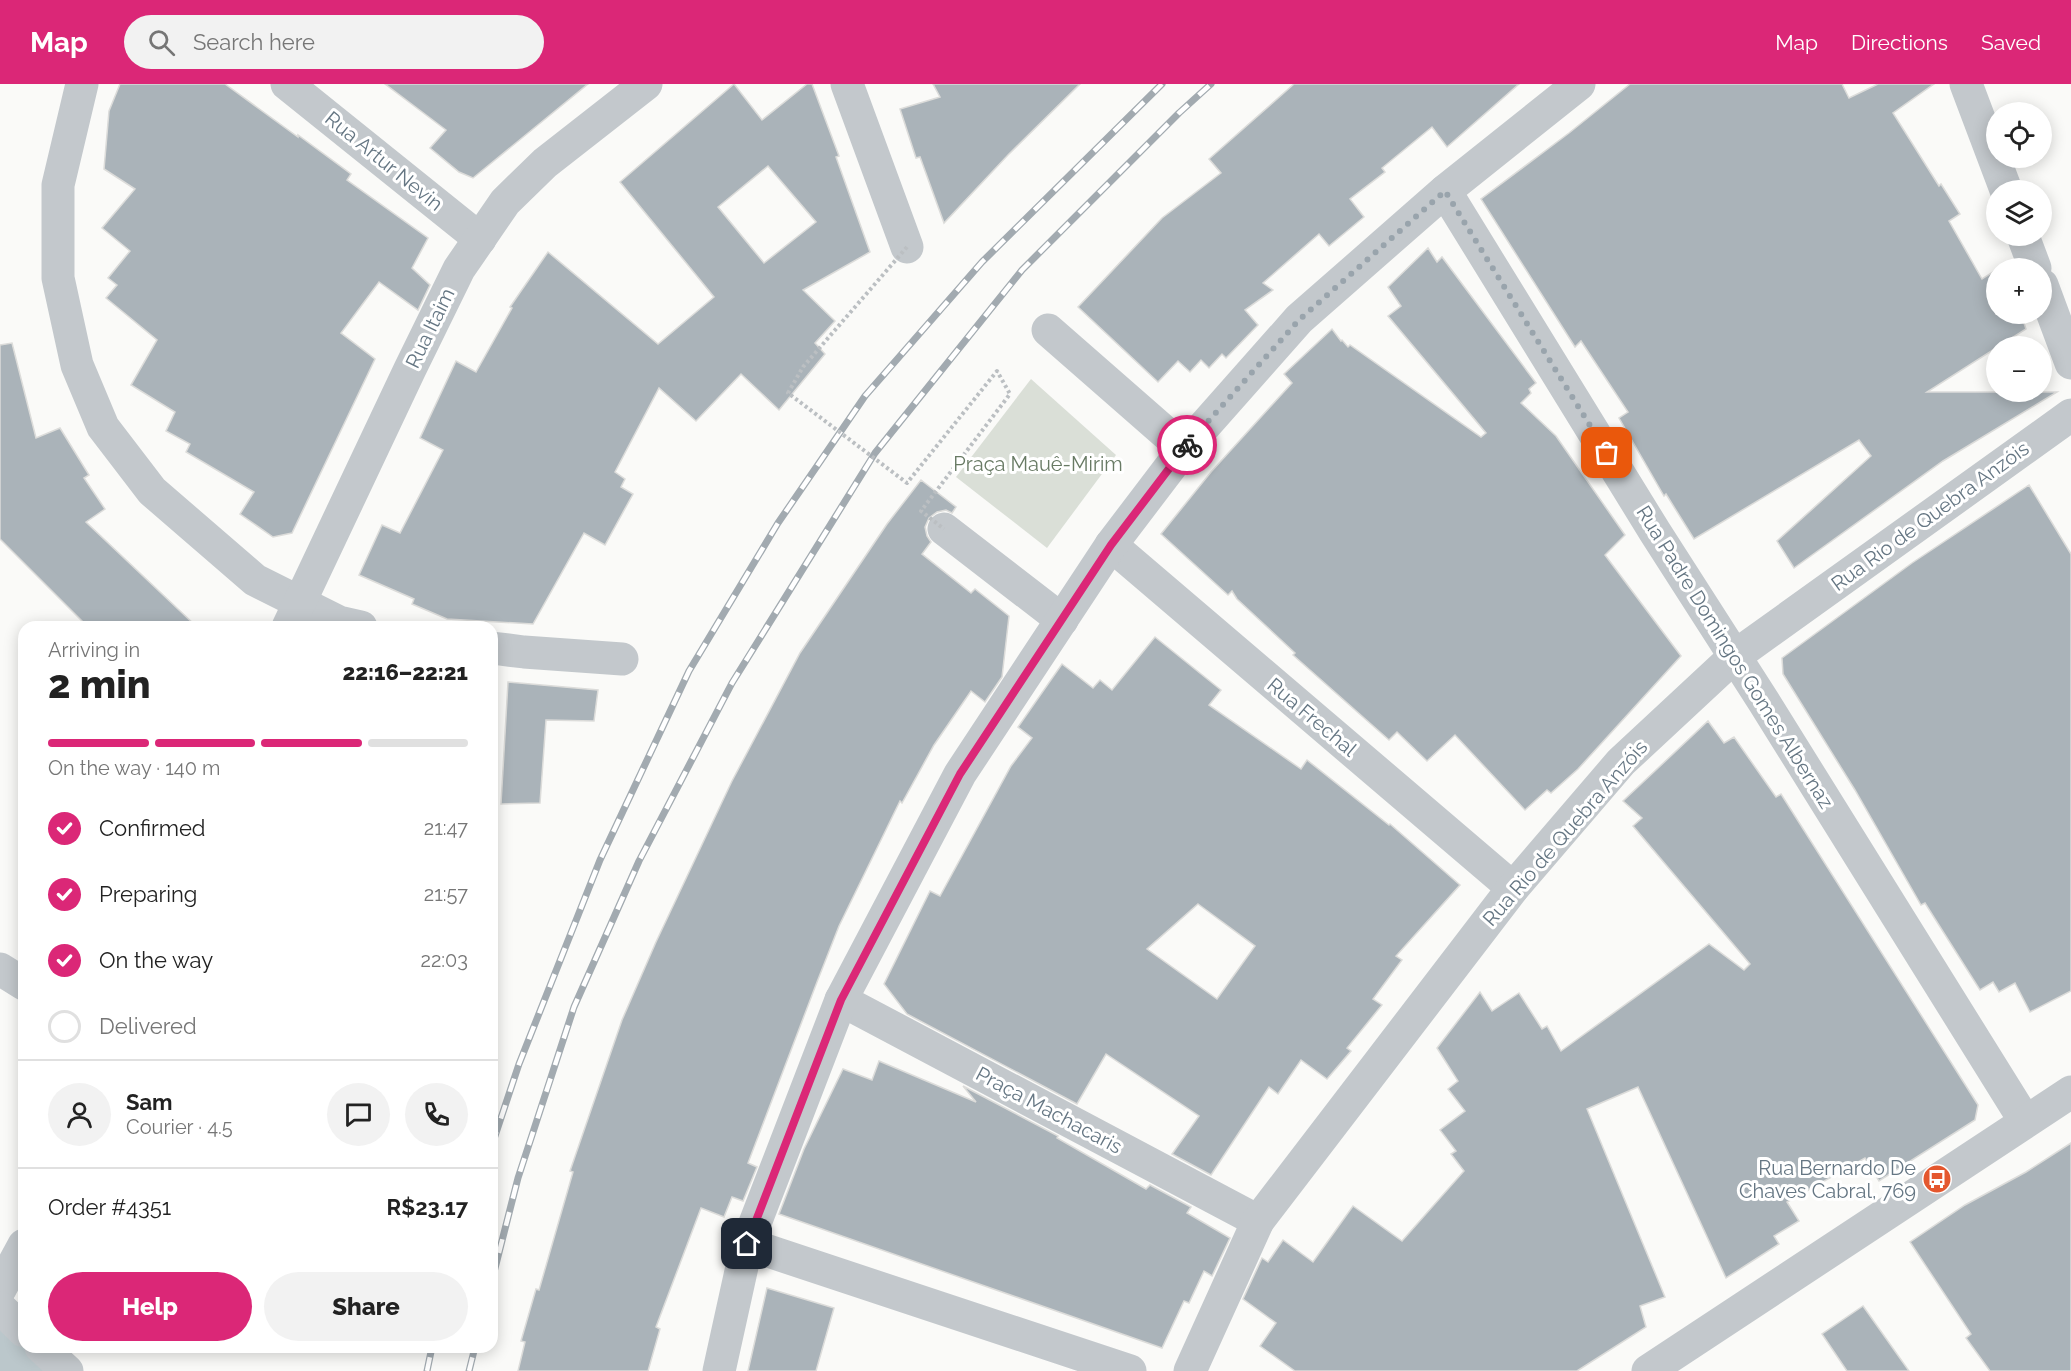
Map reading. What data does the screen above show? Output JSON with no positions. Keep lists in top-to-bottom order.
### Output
{
  "streets": {
    "street": [
      "Rua Artur Nevin",
      "Rua Itaim",
      "Rua Rio de Quebra Anzóis",
      "Rua Padre Domingos Gomes Albernaz",
      "Rua Frechal",
      "Praça Machacaris"
    ]
  },
  "crossings": [
    ["Rua Artur Nevin", "Rua Itaim"],
    ["Rua Rio de Quebra Anzóis", "Rua Padre Domingos Gomes Albernaz"],
    ["Rua Rio de Quebra Anzóis", "Rua Frechal"],
    ["Rua Rio de Quebra Anzóis", "Praça Machacaris"]
  ],
  "parks": ["Praça Mauê-Mirim"],
  "places": {
    "bus stop": ["Rua Bernardo De Chaves Cabral, 769"]
  },
  "page": {
    "header": "Map",
    "search": "Search here",
    "nav": ["Map", "Directions", "Saved"],
    "map_buttons": ["+", "−"],
    "heading": ["2 min", "Arriving in", "22:16–22:21"],
    "panel": [
      "Sam",
      "Courier · 4.5",
      "Order #4351",
      "R$23.17"
    ],
    "bar": "On the way · 140 m",
    "list": [
      ["Confirmed", "21:47"],
      ["Preparing", "21:57"],
      ["On the way", "22:03"],
      "Delivered"
    ],
    "buttons": ["Help", "Share"]
  }
}
